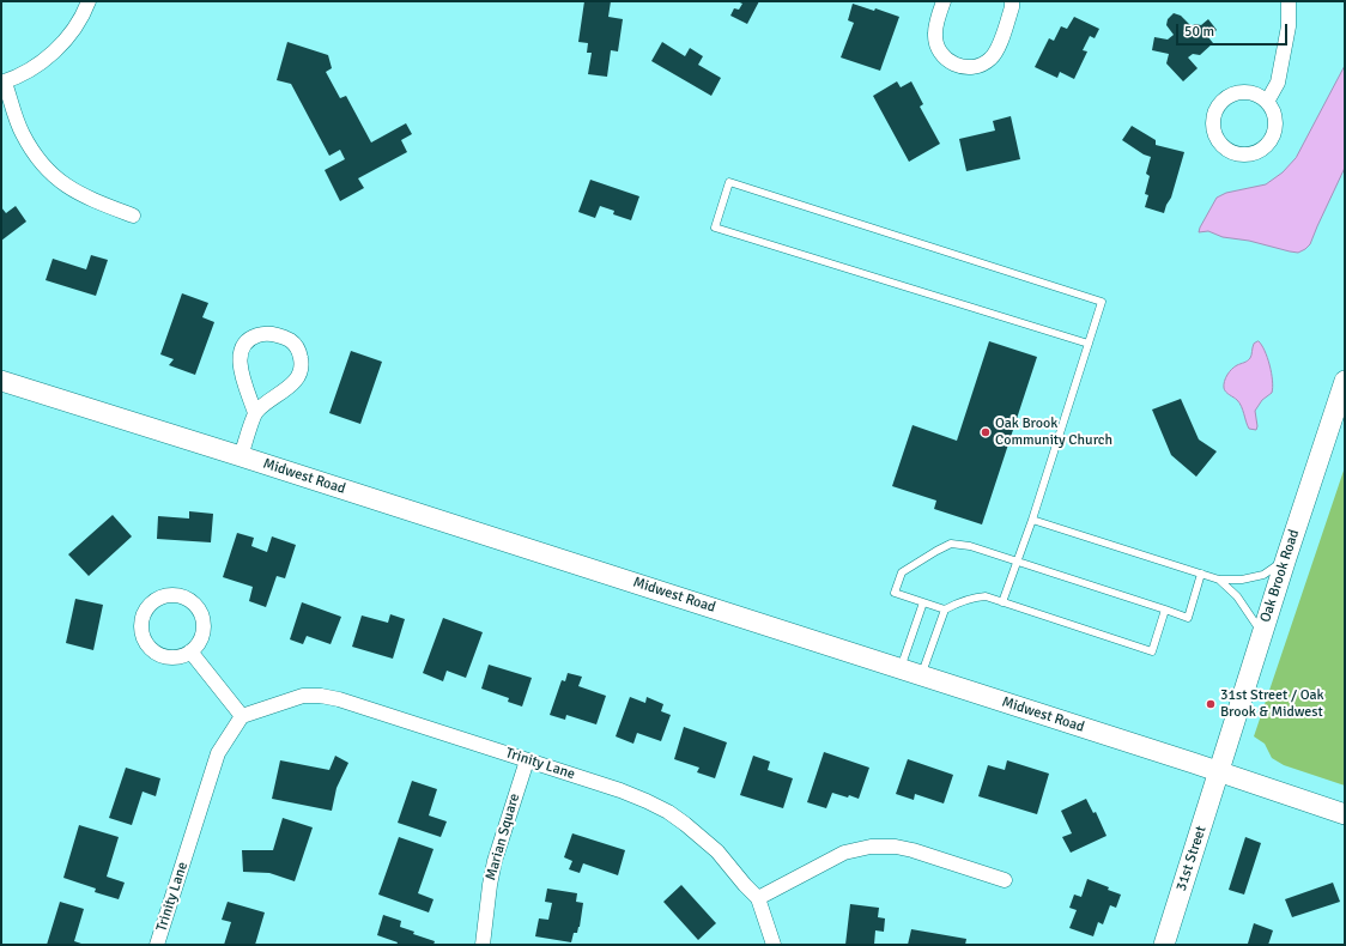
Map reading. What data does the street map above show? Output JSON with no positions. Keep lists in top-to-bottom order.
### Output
{
  "streets": {
    "main road": ["Midwest Road", "Oak Brook Road", "31st Street"],
    "street": ["Trinity Lane", "Marian Square"]
  },
  "crossings": [
    ["Midwest Road", "Oak Brook Road"],
    ["Midwest Road", "31st Street"],
    ["Oak Brook Road", "31st Street"],
    ["Trinity Lane", "Marian Square"]
  ],
  "places": ["Oak Brook Community Church", "31st Street / Oak Brook & Midwest"],
  "scale_bar": "50 m"
}
